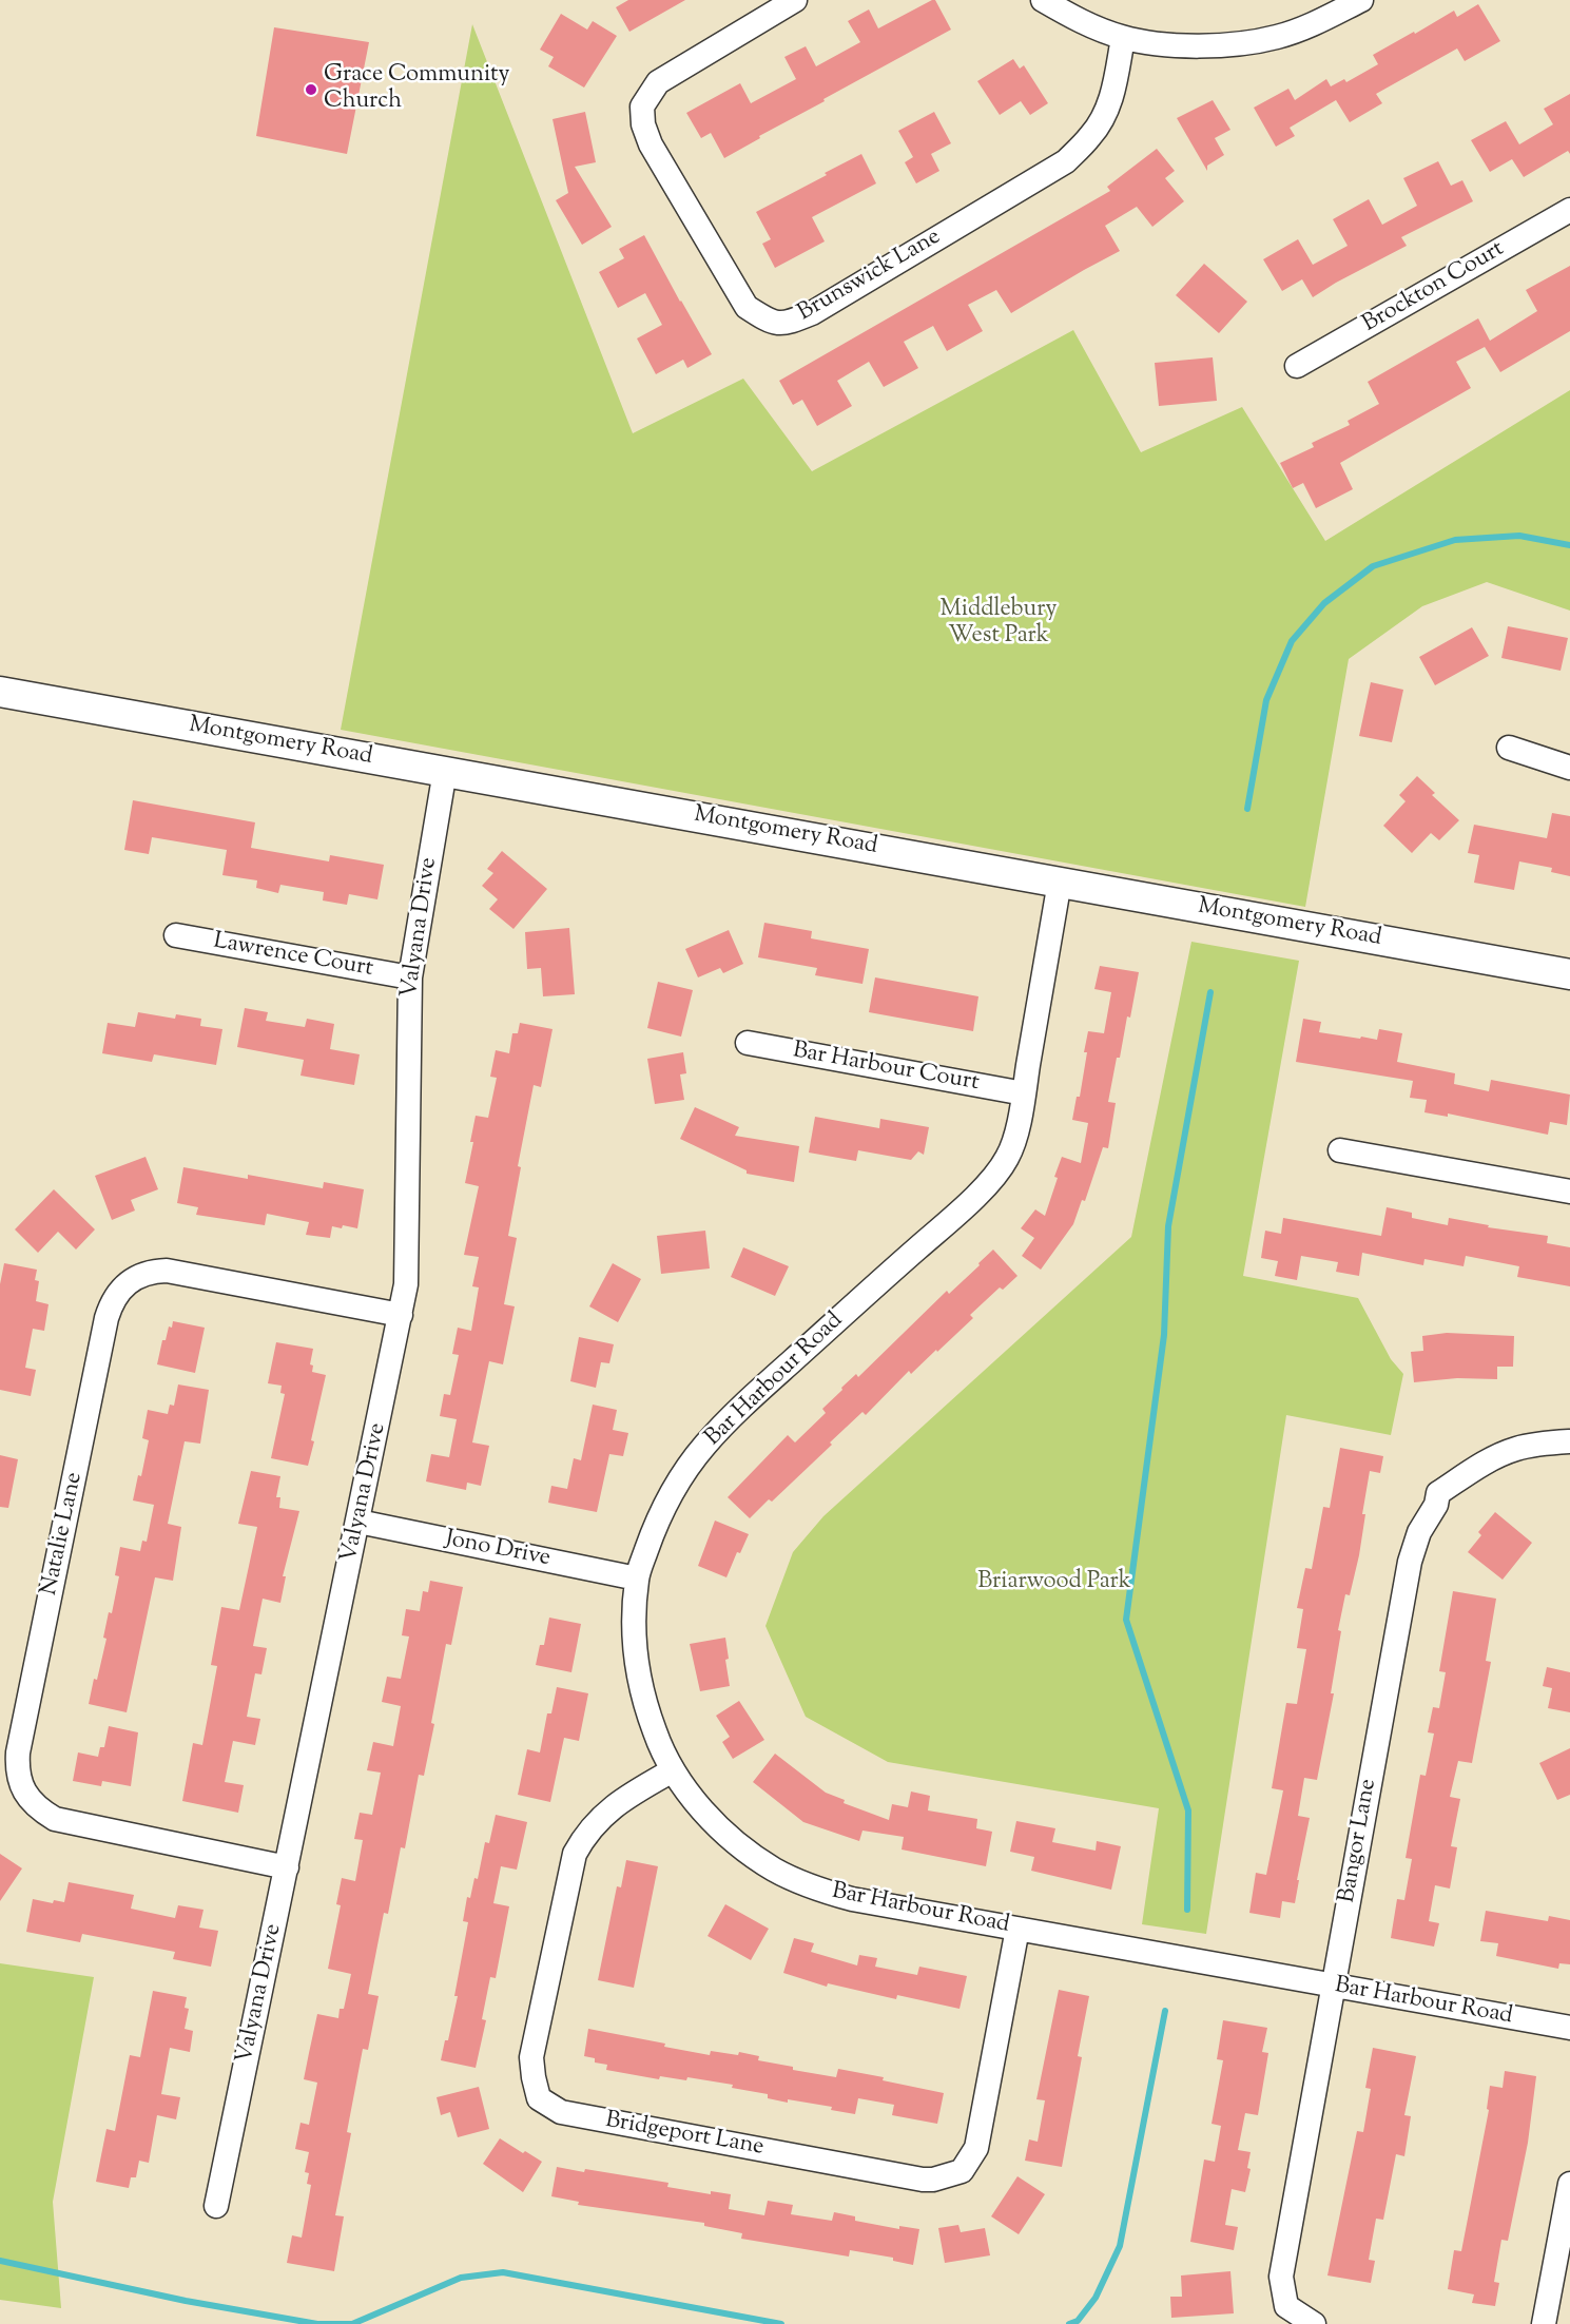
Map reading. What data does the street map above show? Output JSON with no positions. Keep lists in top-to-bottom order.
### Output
{
  "streets": {
    "street": [
      "Brunswick Lane",
      "Brockton Court",
      "Montgomery Road",
      "Valyana Drive",
      "Lawrence Court",
      "Bar Harbour Court",
      "Bar Harbour Road",
      "Natalie Lane",
      "Jono Drive",
      "Bangor Lane",
      "Bridgeport Lane"
    ]
  },
  "crossings": [
    ["Montgomery Road", "Valyana Drive"],
    ["Montgomery Road", "Bar Harbour Road"],
    ["Valyana Drive", "Lawrence Court"],
    ["Valyana Drive", "Natalie Lane"],
    ["Valyana Drive", "Jono Drive"],
    ["Bar Harbour Court", "Bar Harbour Road"],
    ["Bar Harbour Road", "Jono Drive"],
    ["Bar Harbour Road", "Bangor Lane"],
    ["Bar Harbour Road", "Bridgeport Lane"]
  ],
  "parks": ["Middlebury West Park", "Briarwood Park"],
  "places": ["Grace Community Church"]
}
